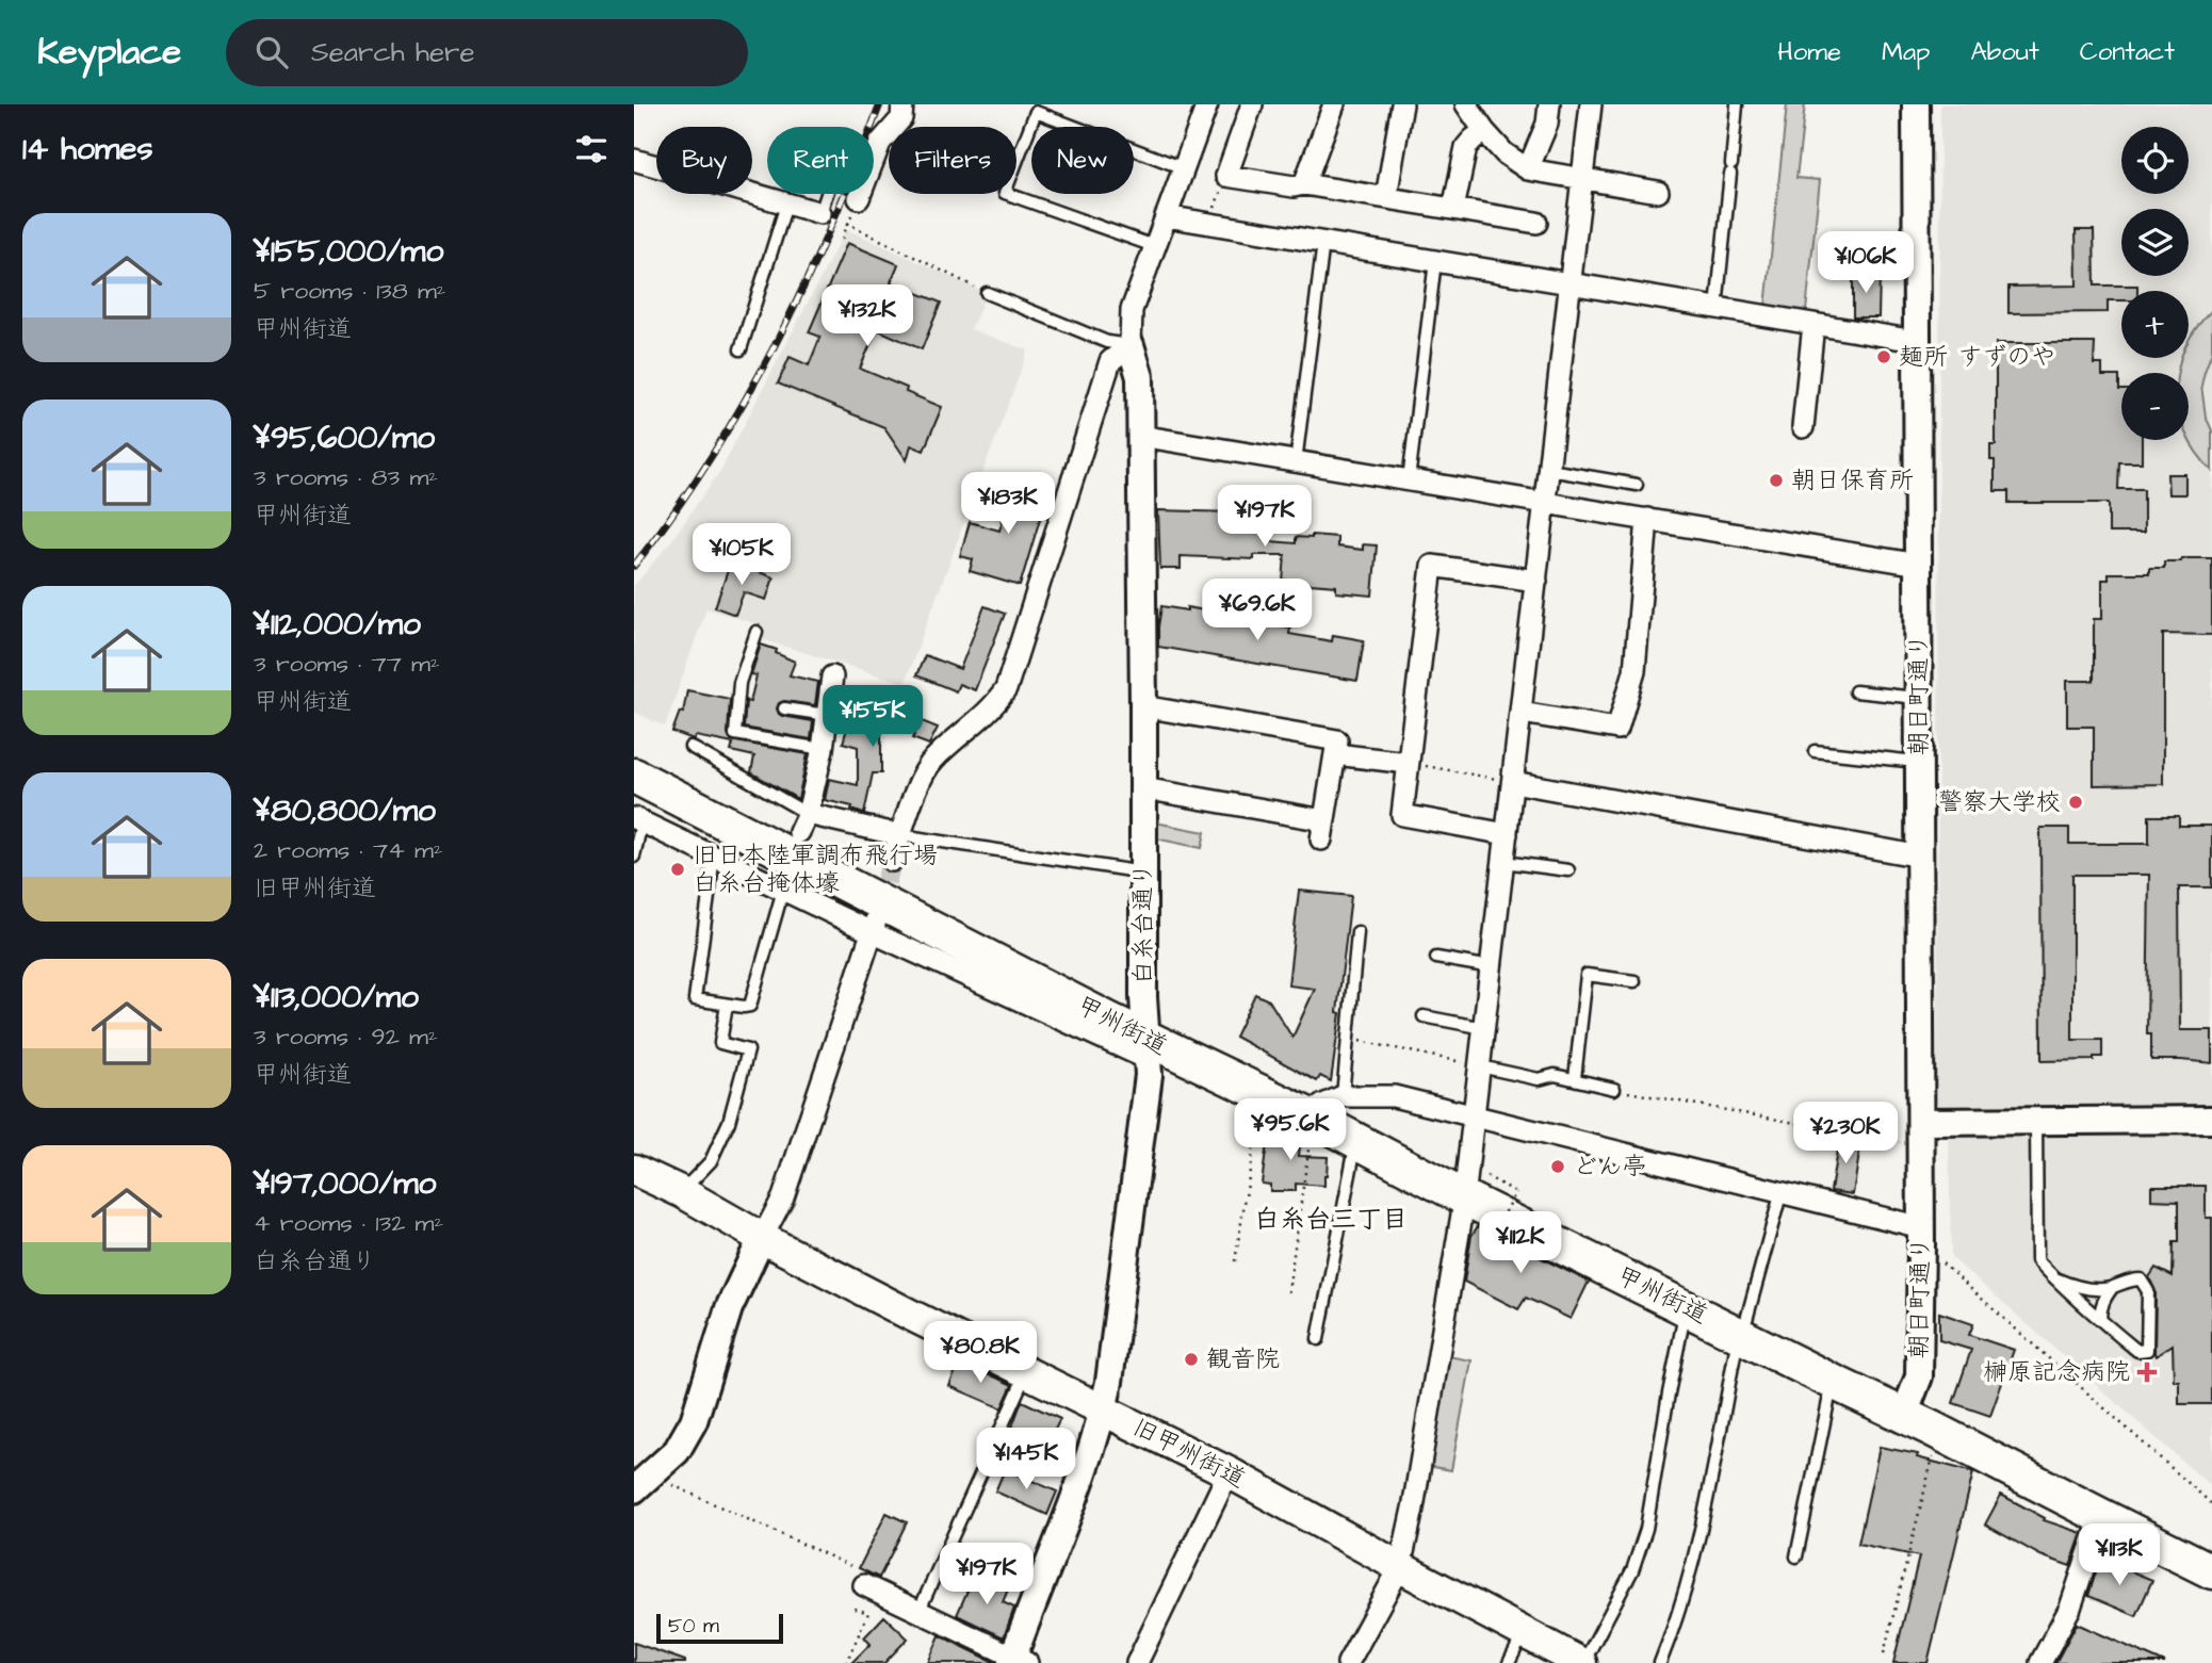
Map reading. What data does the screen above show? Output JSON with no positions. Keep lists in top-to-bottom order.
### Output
{
  "streets": {
    "highway": ["甲州街道"],
    "main road": ["旧甲州街道"],
    "street": ["朝日町通り", "白糸台通り"]
  },
  "crossings": [
    ["朝日町通り", "甲州街道"],
    ["白糸台通り", "甲州街道"],
    ["白糸台通り", "旧甲州街道"]
  ],
  "districts": ["白糸台三丁目"],
  "places": {
    "other": [
      "麺所 すずのや",
      "朝日保育所",
      "警察大学校",
      "旧日本陸軍調布飛行場 白糸台掩体壕",
      "どん亭",
      "観音院"
    ],
    "health": ["榊原記念病院"]
  },
  "scale_bar": "50 m",
  "page": {
    "header": "Keyplace",
    "search": "Search here",
    "nav": [
      "Home",
      "Map",
      "About",
      "Contact"
    ],
    "heading": "14 homes",
    "map_buttons": ["+", "−"],
    "chip": [
      "Buy",
      "Rent",
      "Filters",
      "New"
    ],
    "list": [
      {
        "name": "¥155,000/mo",
        "note": "5 rooms · 138 m² · 甲州街道"
      },
      {
        "name": "¥95,600/mo",
        "note": "3 rooms · 83 m² · 甲州街道"
      },
      {
        "name": "¥112,000/mo",
        "note": "3 rooms · 77 m² · 甲州街道"
      },
      {
        "name": "¥80,800/mo",
        "note": "2 rooms · 74 m² · 旧甲州街道"
      },
      {
        "name": "¥113,000/mo",
        "note": "3 rooms · 92 m² · 甲州街道"
      },
      {
        "name": "¥197,000/mo",
        "note": "4 rooms · 132 m² · 白糸台通り"
      }
    ],
    "price": [
      "¥106K",
      "¥132K",
      "¥183K",
      "¥197K",
      "¥105K",
      "¥69.6K",
      "¥155K",
      "¥95.6K",
      "¥230K",
      "¥112K",
      "¥80.8K",
      "¥145K",
      "¥113K",
      "¥197K"
    ],
    "scale": "50 m"
  }
}
